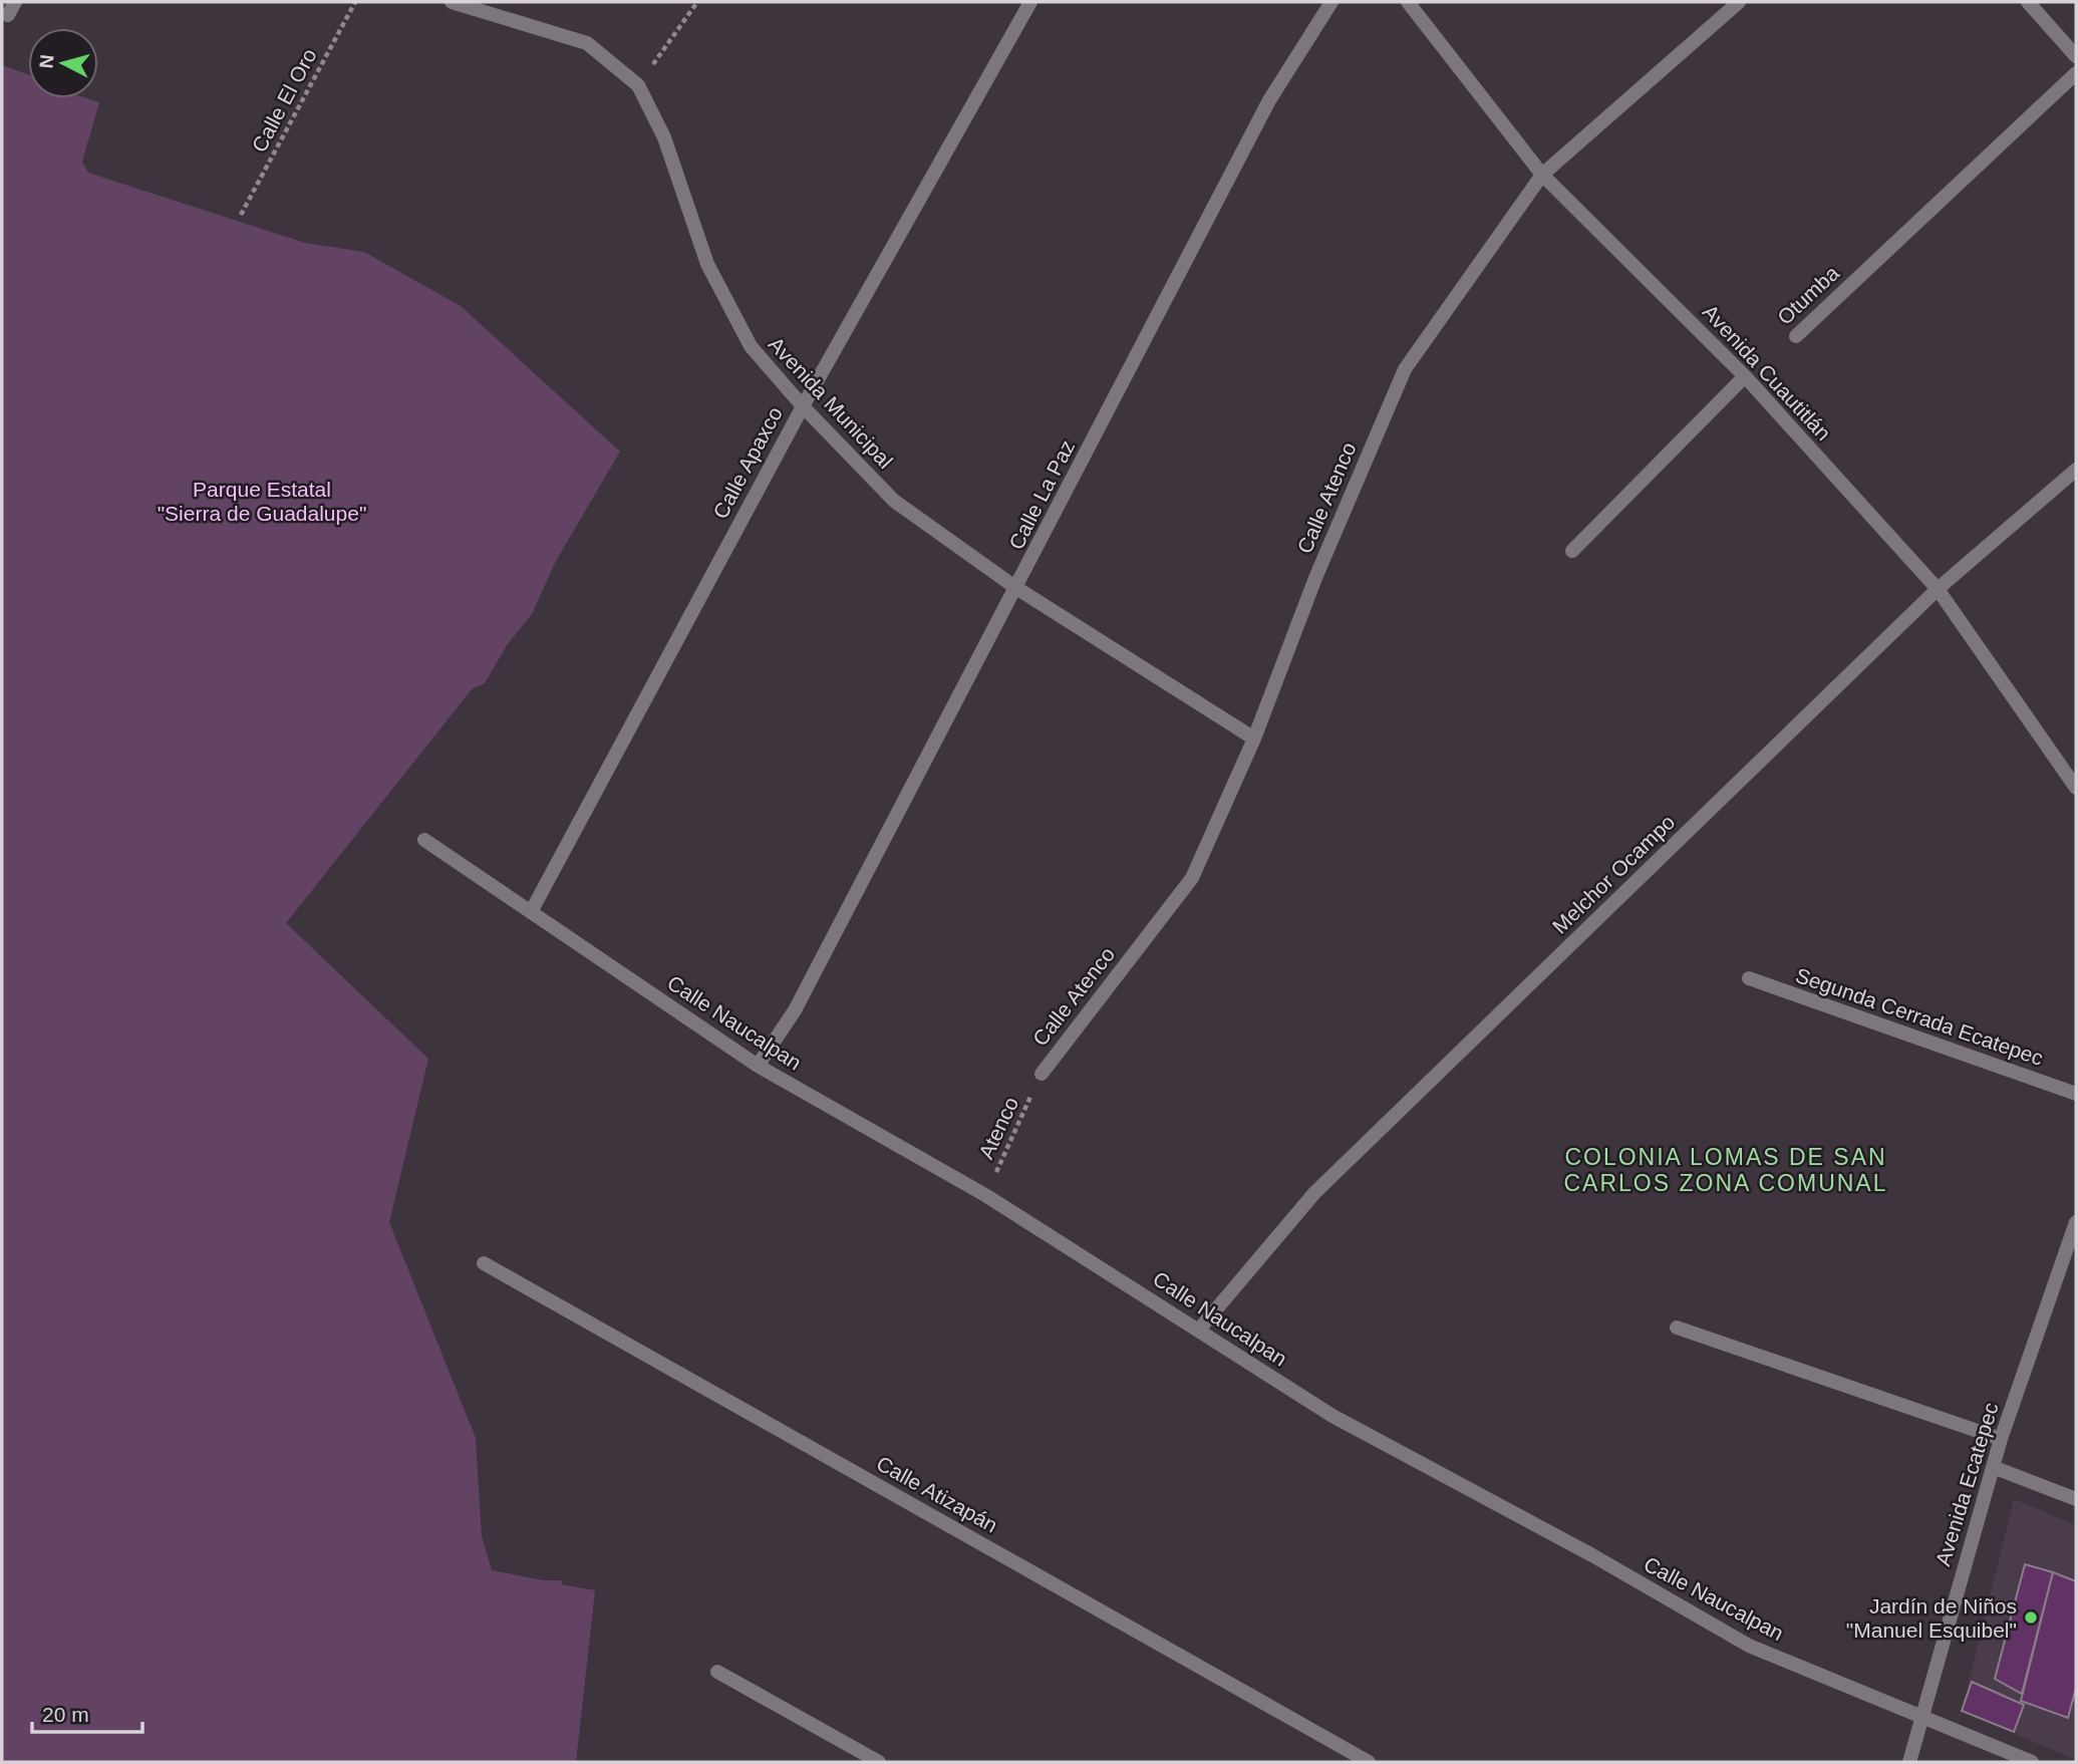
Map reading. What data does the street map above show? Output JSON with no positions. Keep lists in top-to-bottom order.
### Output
{
  "streets": {
    "street": [
      "Otumba",
      "Avenida Cuautitlán",
      "Avenida Municipal",
      "Calle Apaxco",
      "Calle La Paz",
      "Calle Atenco",
      "Melchor Ocampo",
      "Segunda Cerrada Ecatepec",
      "Calle Naucalpan",
      "Avenida Ecatepec",
      "Calle Atizapán"
    ],
    "path": ["Calle El Oro", "Atenco"]
  },
  "crossings": [
    ["Avenida Cuautitlán", "Calle Atenco"],
    ["Avenida Cuautitlán", "Melchor Ocampo"],
    ["Avenida Municipal", "Calle Apaxco"],
    ["Avenida Municipal", "Calle La Paz"],
    ["Avenida Municipal", "Calle Atenco"],
    ["Calle Apaxco", "Calle Naucalpan"],
    ["Calle La Paz", "Calle Naucalpan"],
    ["Calle Atenco", "Atenco"],
    ["Melchor Ocampo", "Calle Naucalpan"],
    ["Calle Naucalpan", "Atenco"],
    ["Calle Naucalpan", "Avenida Ecatepec"]
  ],
  "districts": ["COLONIA LOMAS DE SAN CARLOS ZONA COMUNAL"],
  "parks": ["Parque Estatal \"Sierra de Guadalupe\""],
  "places": ["Jardín de Niños \"Manuel Esquibel\""],
  "scale_bar": "20 m",
  "north": "left"
}
